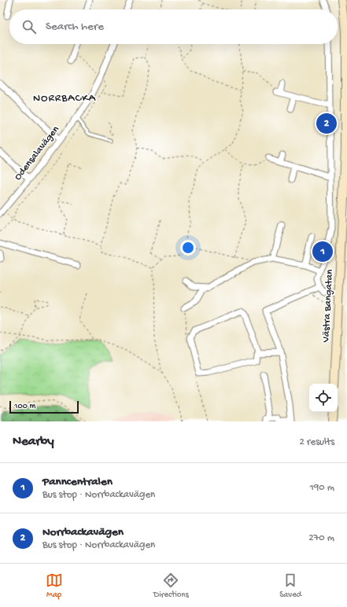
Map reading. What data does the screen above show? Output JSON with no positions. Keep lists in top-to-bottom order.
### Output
{
  "streets": {
    "street": ["Odensalavägen", "Västra Bangatan"]
  },
  "districts": ["NORRBACKA"],
  "scale_bar": "100 m",
  "page": {
    "search": "Search here",
    "pins": ["2", "1"],
    "scale": "100 m",
    "heading": ["Nearby", "2 results"],
    "list": [
      {
        "mark": "1",
        "name": "Panncentralen",
        "note": "Bus stop · Norrbackavägen",
        "value": "190 m"
      },
      {
        "mark": "2",
        "name": "Norrbackavägen",
        "note": "Bus stop · Norrbackavägen",
        "value": "270 m"
      }
    ],
    "nav": ["Map", "Directions", "Saved"]
  }
}
